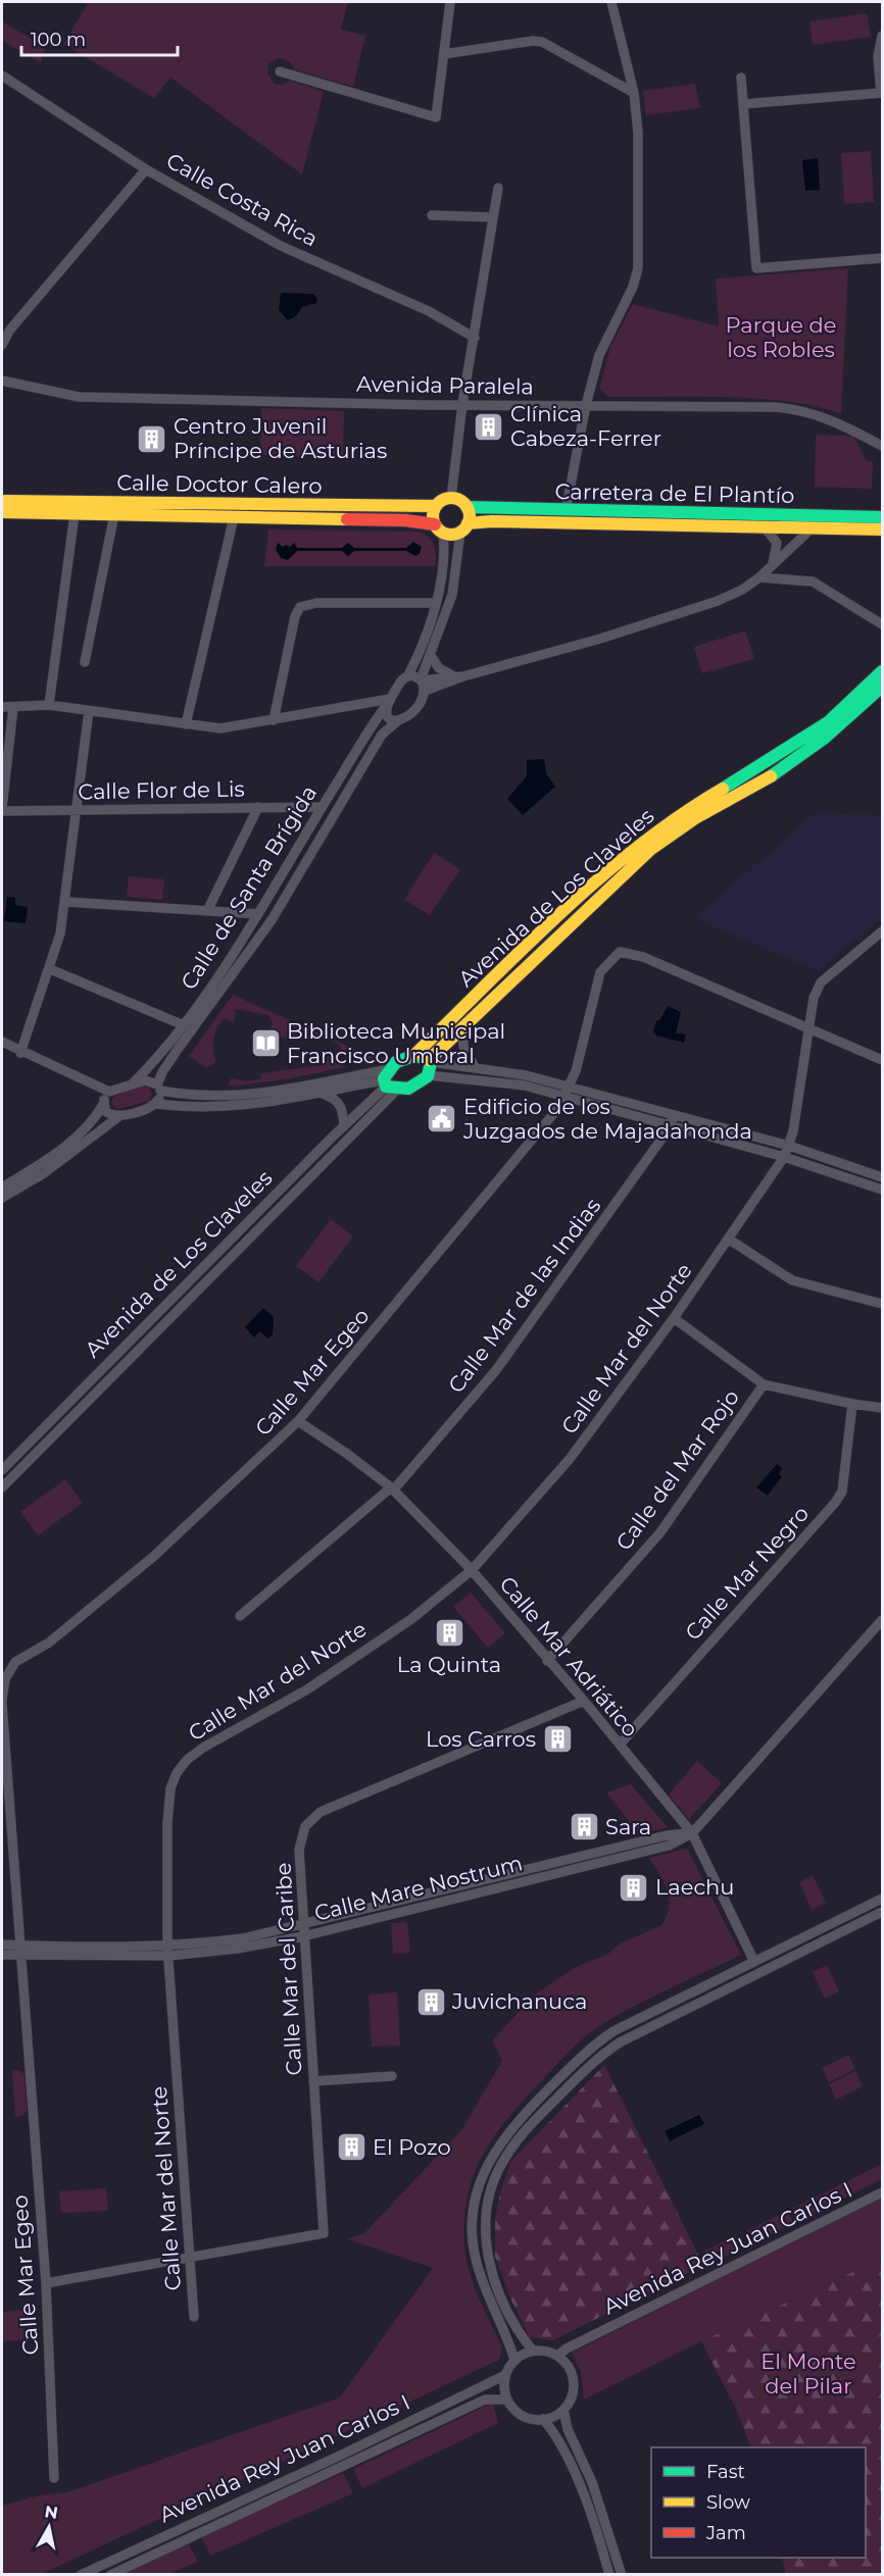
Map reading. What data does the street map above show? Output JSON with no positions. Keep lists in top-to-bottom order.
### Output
{
  "streets": {
    "street": [
      "Calle Costa Rica",
      "Avenida Paralela",
      "Calle Doctor Calero",
      "Carretera de El Plantío",
      "Calle Flor de Lis",
      "Calle de Santa Brígida",
      "Avenida de Los Claveles",
      "Calle Mar de las Indias",
      "Calle Mar del Norte",
      "Calle Mar Egeo",
      "Calle del Mar Rojo",
      "Calle Mar Negro",
      "Calle Mar Adriático",
      "Calle Mare Nostrum",
      "Calle Mar del Caribe",
      "Avenida Rey Juan Carlos I"
    ]
  },
  "crossings": [
    ["Calle Doctor Calero", "Carretera de El Plantío"],
    ["Calle Doctor Calero", "Calle de Santa Brígida"],
    ["Carretera de El Plantío", "Calle de Santa Brígida"],
    ["Calle Flor de Lis", "Calle de Santa Brígida"],
    ["Calle Mar de las Indias", "Calle Mar Adriático"],
    ["Calle Mar del Norte", "Calle Mar Adriático"],
    ["Calle Mar del Norte", "Calle Mare Nostrum"],
    ["Calle Mar del Norte", "Calle Mar del Caribe"],
    ["Calle Mar Egeo", "Calle Mar Adriático"],
    ["Calle Mar Egeo", "Calle Mare Nostrum"],
    ["Calle del Mar Rojo", "Calle Mar Adriático"],
    ["Calle Mar Negro", "Calle Mar Adriático"],
    ["Calle Mar Adriático", "Calle Mare Nostrum"],
    ["Calle Mar Adriático", "Calle Mar del Caribe"],
    ["Calle Mare Nostrum", "Calle Mar del Caribe"]
  ],
  "parks": ["Parque de los Robles", "El Monte del Pilar"],
  "places": {
    "building": [
      "Clínica Cabeza-Ferrer",
      "Centro Juvenil Príncipe de Asturias",
      "La Quinta",
      "Los Carros",
      "Sara",
      "Laechu",
      "Juvichanuca",
      "El Pozo"
    ],
    "library": ["Biblioteca Municipal Francisco Umbral"],
    "public building": ["Edificio de los Juzgados de Majadahonda"]
  },
  "legend": ["Fast", "Slow", "Jam"],
  "scale_bar": "100 m",
  "north": "top"
}
